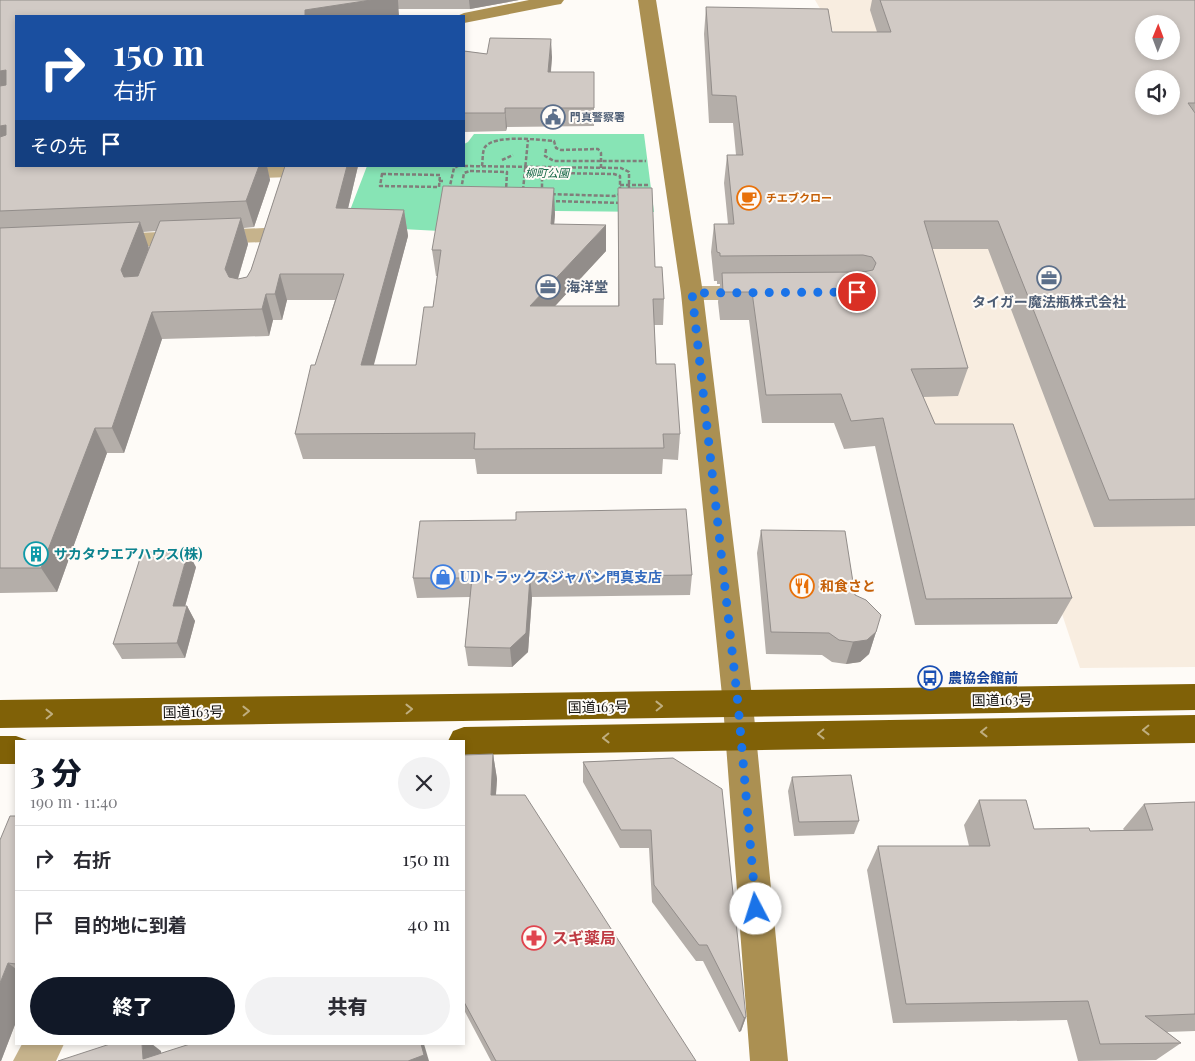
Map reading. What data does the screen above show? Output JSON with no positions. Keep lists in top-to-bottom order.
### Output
{
  "streets": {
    "highway": ["国道163号"]
  },
  "parks": ["柳町公園"],
  "places": {
    "public building": ["門真警察署"],
    "cafe": ["チエブクロー"],
    "office": ["タイガー魔法瓶株式会社", "海洋堂"],
    "building": ["サカタウエアハウス(株)"],
    "shop": ["UDトラックスジャパン門真支店"],
    "restaurant": ["和食さと"],
    "bus stop": ["農協会館前"],
    "pharmacy": ["スギ薬局"]
  },
  "north": "top",
  "page": {
    "turn": ["150 m", "右折"],
    "then": "その先",
    "heading": ["3 分", "190 m · 11:40"],
    "list": [
      {
        "name": "右折",
        "value": "150 m"
      },
      {
        "name": "目的地に到着",
        "value": "40 m"
      }
    ],
    "buttons": ["終了", "共有"]
  }
}
